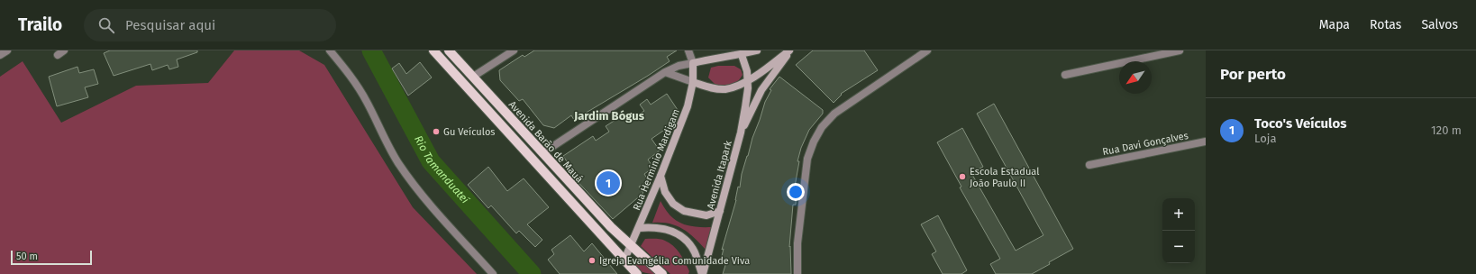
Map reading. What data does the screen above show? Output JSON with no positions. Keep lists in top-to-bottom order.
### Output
{
  "streets": {
    "main road": ["Avenida Barão de Mauá", "Rua Hermínio Mardigam", "Avenida Itapark"],
    "street": ["Rua Davi Gonçalves"]
  },
  "crossings": [
    ["Avenida Barão de Mauá", "Rua Hermínio Mardigam"]
  ],
  "districts": ["Jardim Bógus"],
  "water": ["Rio Tamanduateí"],
  "places": ["Gu Veículos", "Escola Estadual João Paulo II", "Igreja Evangélia Comunidade Viva"],
  "scale_bar": "50 m",
  "north": "bottom left",
  "page": {
    "header": "Trailo",
    "search": "Pesquisar aqui",
    "nav": ["Mapa", "Rotas", "Salvos"],
    "heading": "Por perto",
    "list": [
      {
        "mark": "1",
        "name": "Toco's Veículos",
        "note": "Loja",
        "value": "120 m"
      }
    ],
    "pins": "1",
    "map_buttons": ["+", "−"],
    "scale": "50 m"
  }
}
